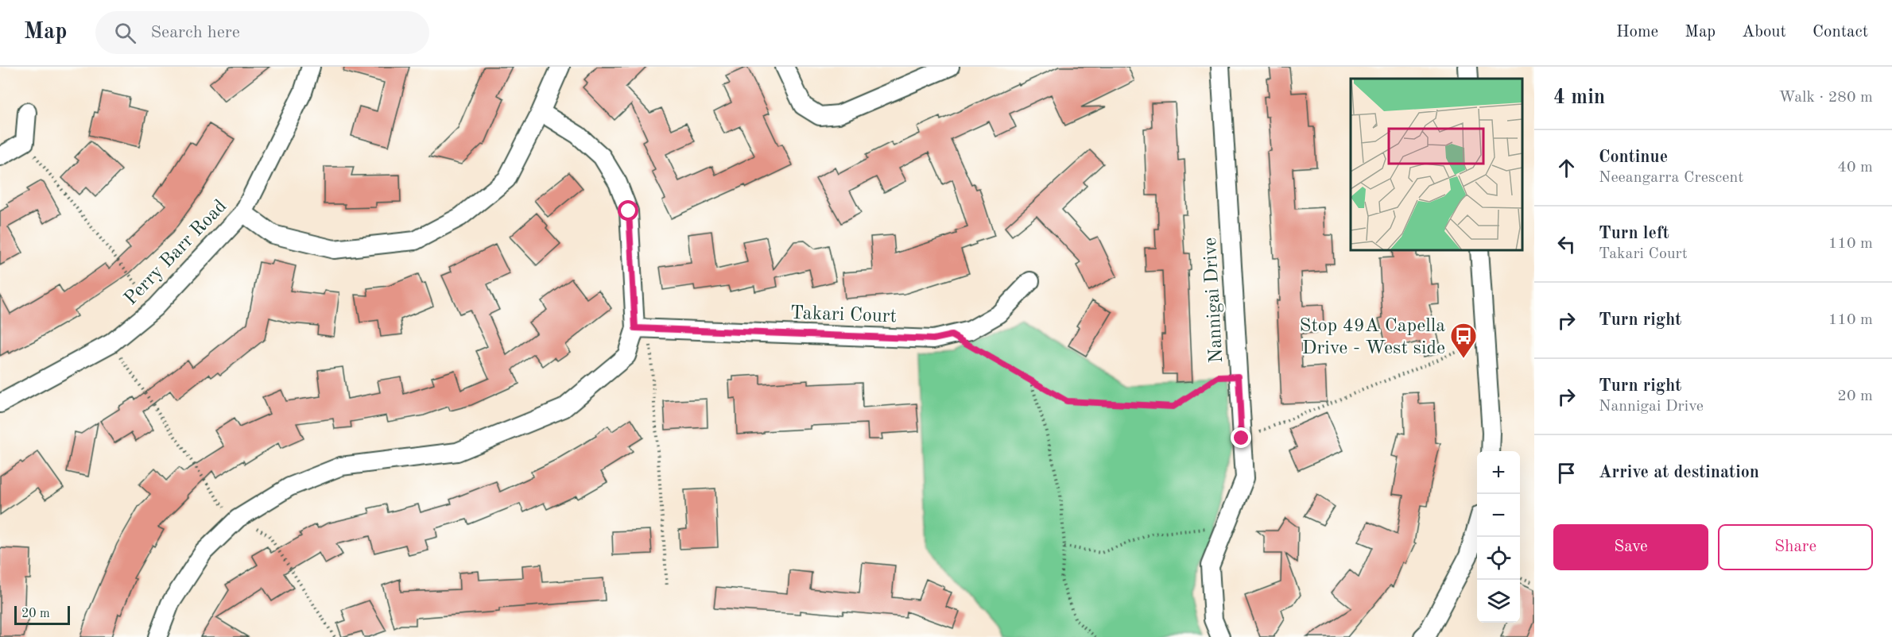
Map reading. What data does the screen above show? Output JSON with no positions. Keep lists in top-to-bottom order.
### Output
{
  "streets": {
    "street": ["Perry Barr Road", "Nannigai Drive", "Takari Court"]
  },
  "places": {
    "bus stop": ["Stop 49A Capella Drive - West side"]
  },
  "scale_bar": "20 m",
  "page": {
    "header": "Map",
    "search": "Search here",
    "nav": [
      "Home",
      "Map",
      "About",
      "Contact"
    ],
    "heading": ["4 min", "Walk · 280 m"],
    "list": [
      ["Continue", "Neeangarra Crescent", "40 m"],
      ["Turn left", "Takari Court", "110 m"],
      ["Turn right", "110 m"],
      ["Turn right", "Nannigai Drive", "20 m"],
      "Arrive at destination"
    ],
    "map_buttons": ["+", "−"],
    "buttons": ["Save", "Share"],
    "scale": "20 m"
  }
}
